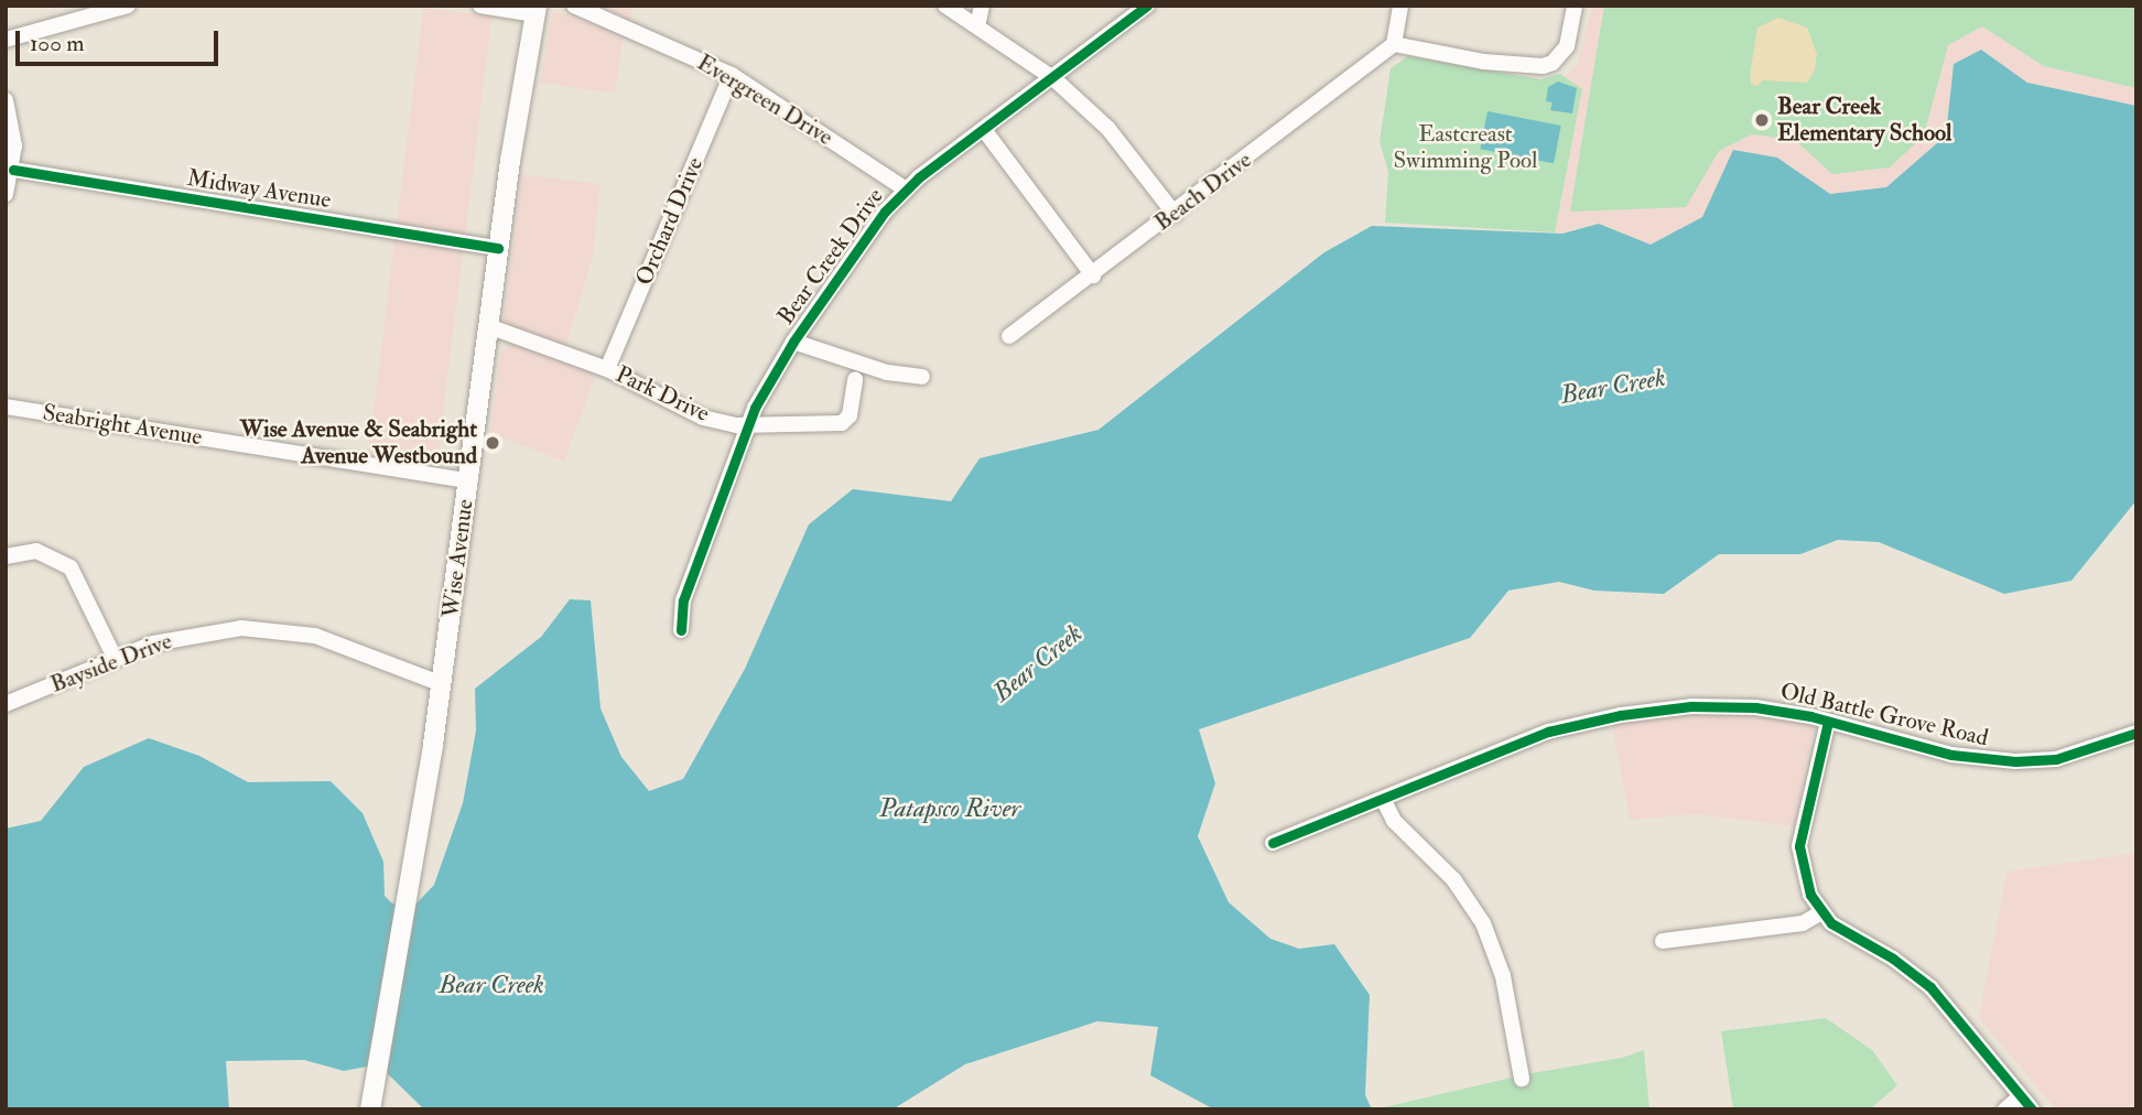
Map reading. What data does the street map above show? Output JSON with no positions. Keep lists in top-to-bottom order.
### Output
{
  "streets": {
    "main road": ["Wise Avenue"],
    "street": [
      "Evergreen Drive",
      "Midway Avenue",
      "Beach Drive",
      "Orchard Drive",
      "Bear Creek Drive",
      "Park Drive",
      "Seabright Avenue",
      "Bayside Drive",
      "Old Battle Grove Road"
    ]
  },
  "crossings": [
    ["Evergreen Drive", "Orchard Drive"],
    ["Evergreen Drive", "Bear Creek Drive"],
    ["Midway Avenue", "Wise Avenue"],
    ["Orchard Drive", "Park Drive"],
    ["Bear Creek Drive", "Park Drive"],
    ["Park Drive", "Wise Avenue"],
    ["Seabright Avenue", "Wise Avenue"],
    ["Wise Avenue", "Bayside Drive"]
  ],
  "water": ["Bear Creek", "Patapsco River"],
  "parks": ["Eastcreast Swimming Pool"],
  "places": ["Bear Creek Elementary School", "Wise Avenue & Seabright Avenue Westbound"],
  "scale_bar": "100 m"
}
